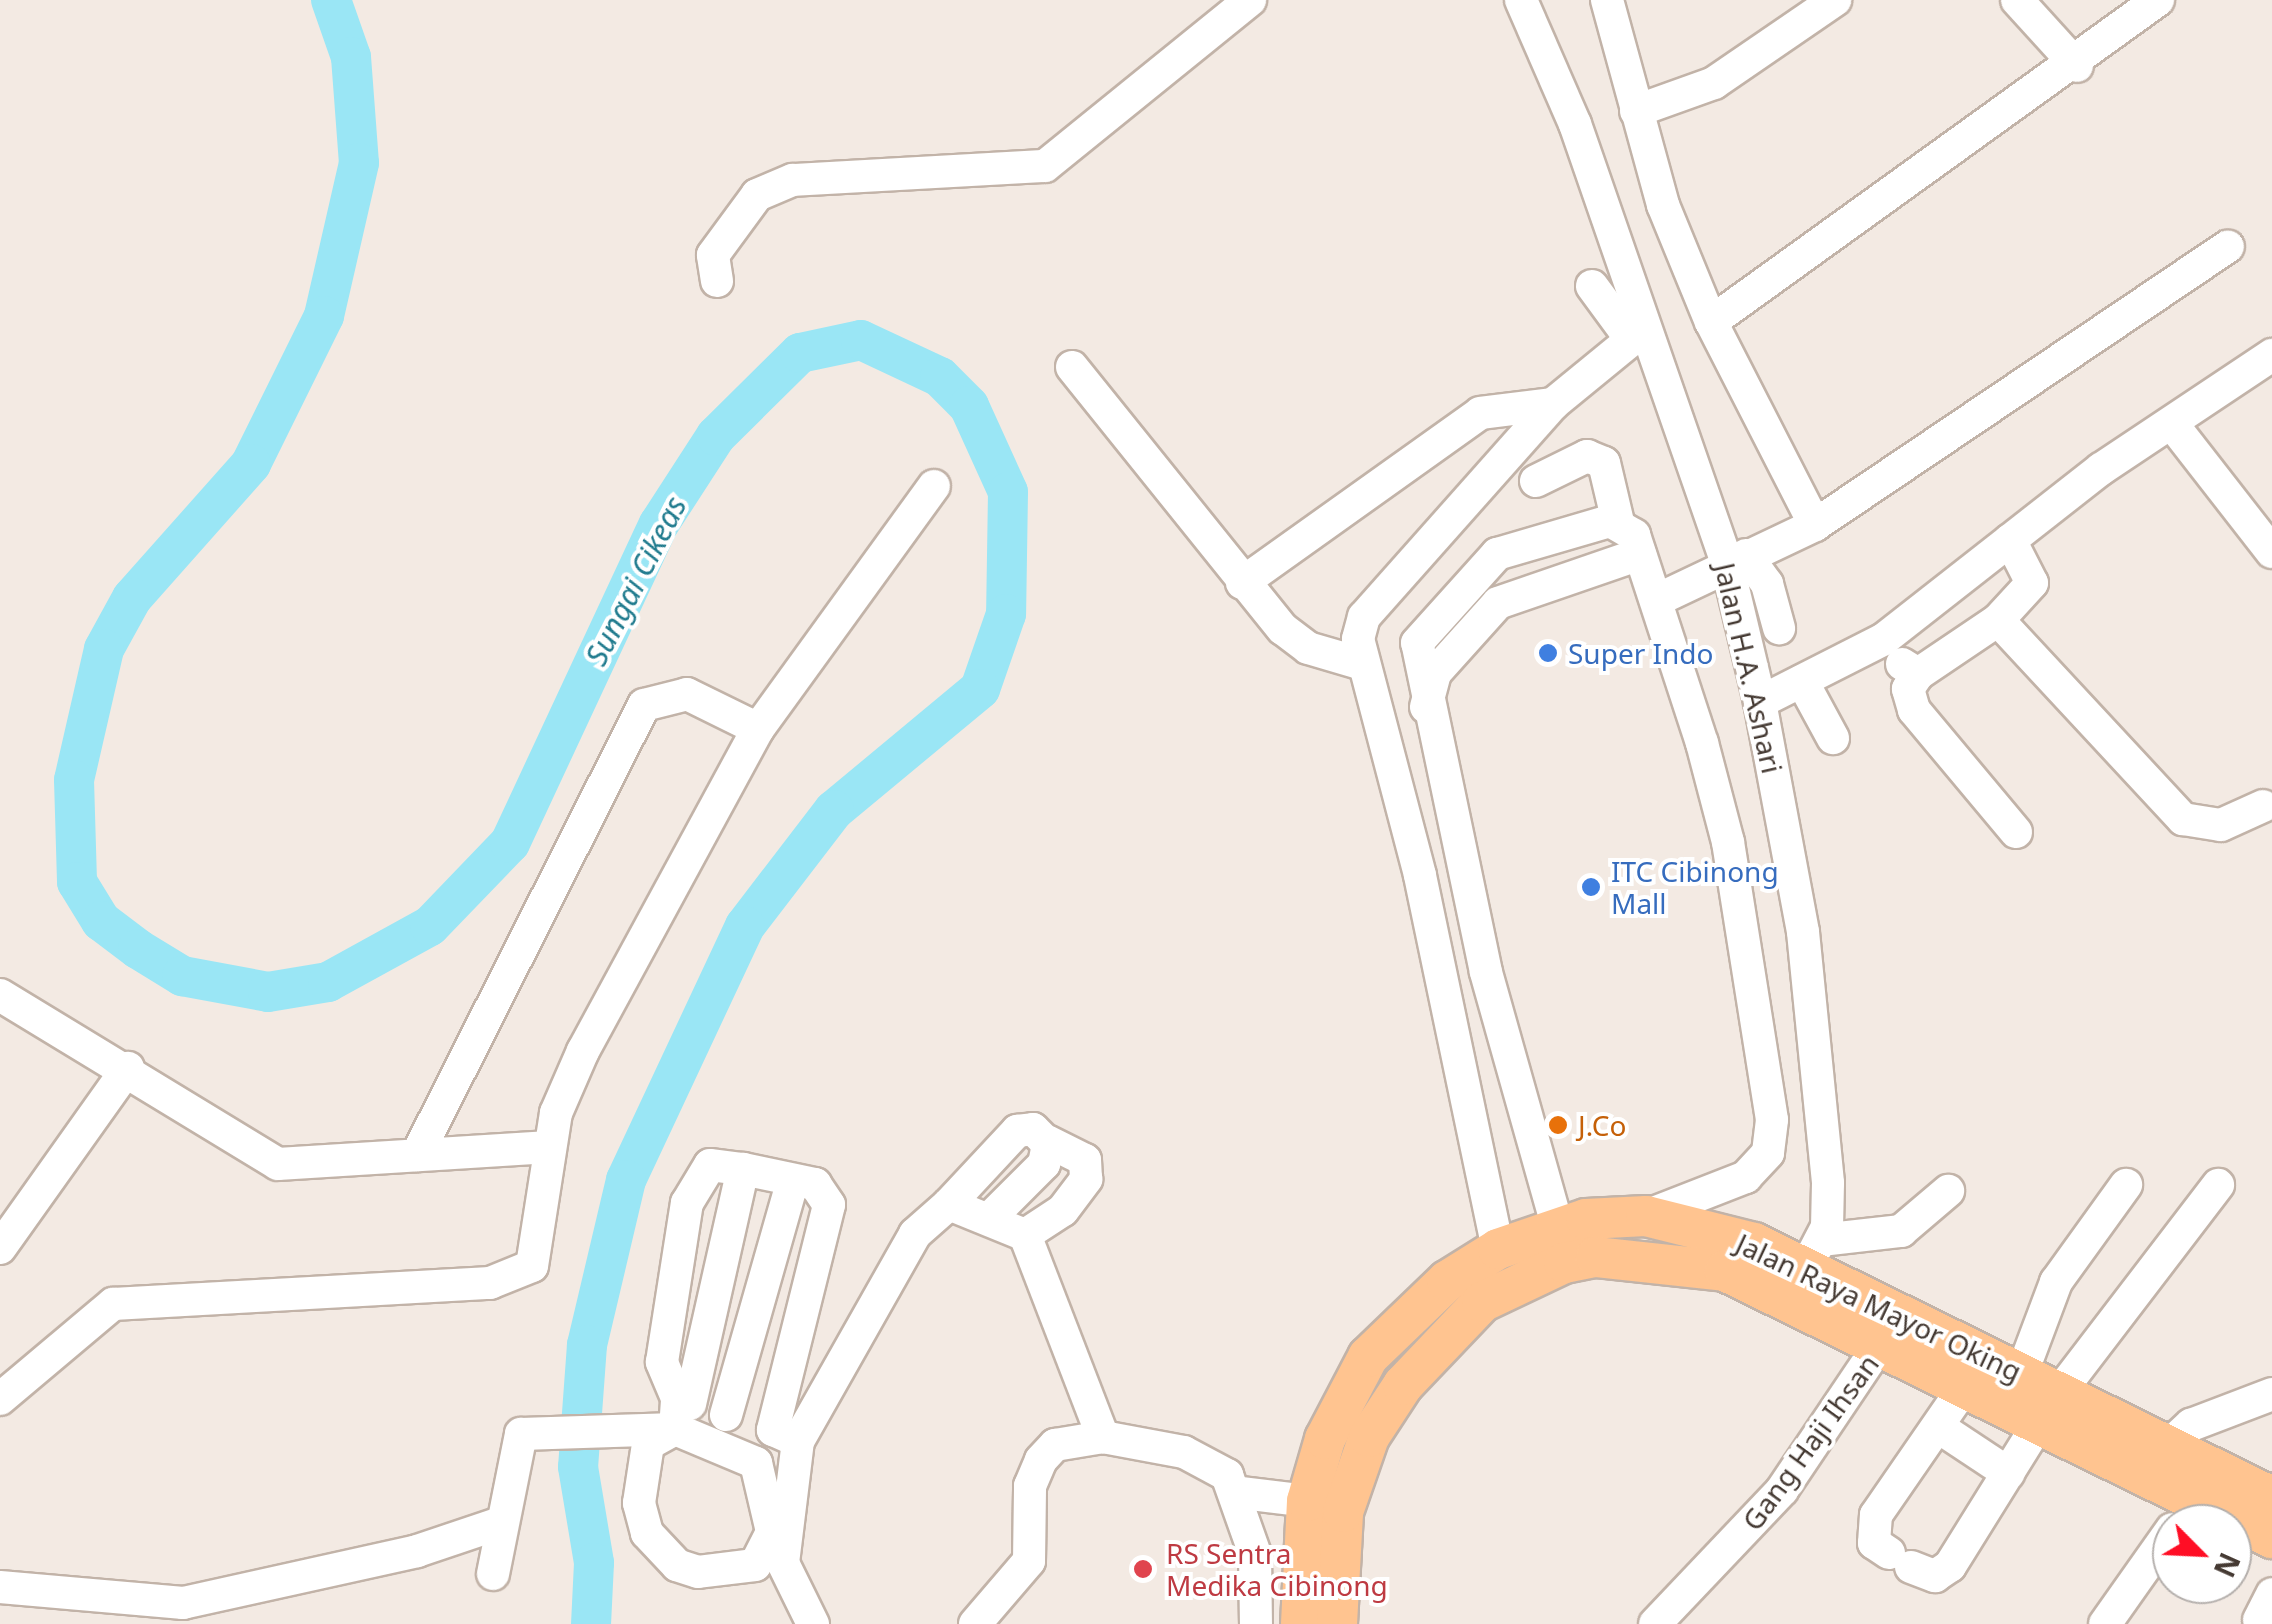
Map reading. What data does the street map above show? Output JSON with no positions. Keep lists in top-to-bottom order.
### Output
{
  "streets": {
    "main road": ["Jalan Raya Mayor Oking"],
    "street": ["Jalan H.A. Ashari", "Gang Haji Ihsan"]
  },
  "crossings": [
    ["Jalan H.A. Ashari", "Jalan Raya Mayor Oking"],
    ["Jalan Raya Mayor Oking", "Gang Haji Ihsan"]
  ],
  "water": ["Sungai Cikeas"],
  "places": [
    "Super Indo",
    "ITC Cibinong Mall",
    "J.Co",
    "RS Sentra Medika Cibinong"
  ],
  "north": "bottom right"
}
